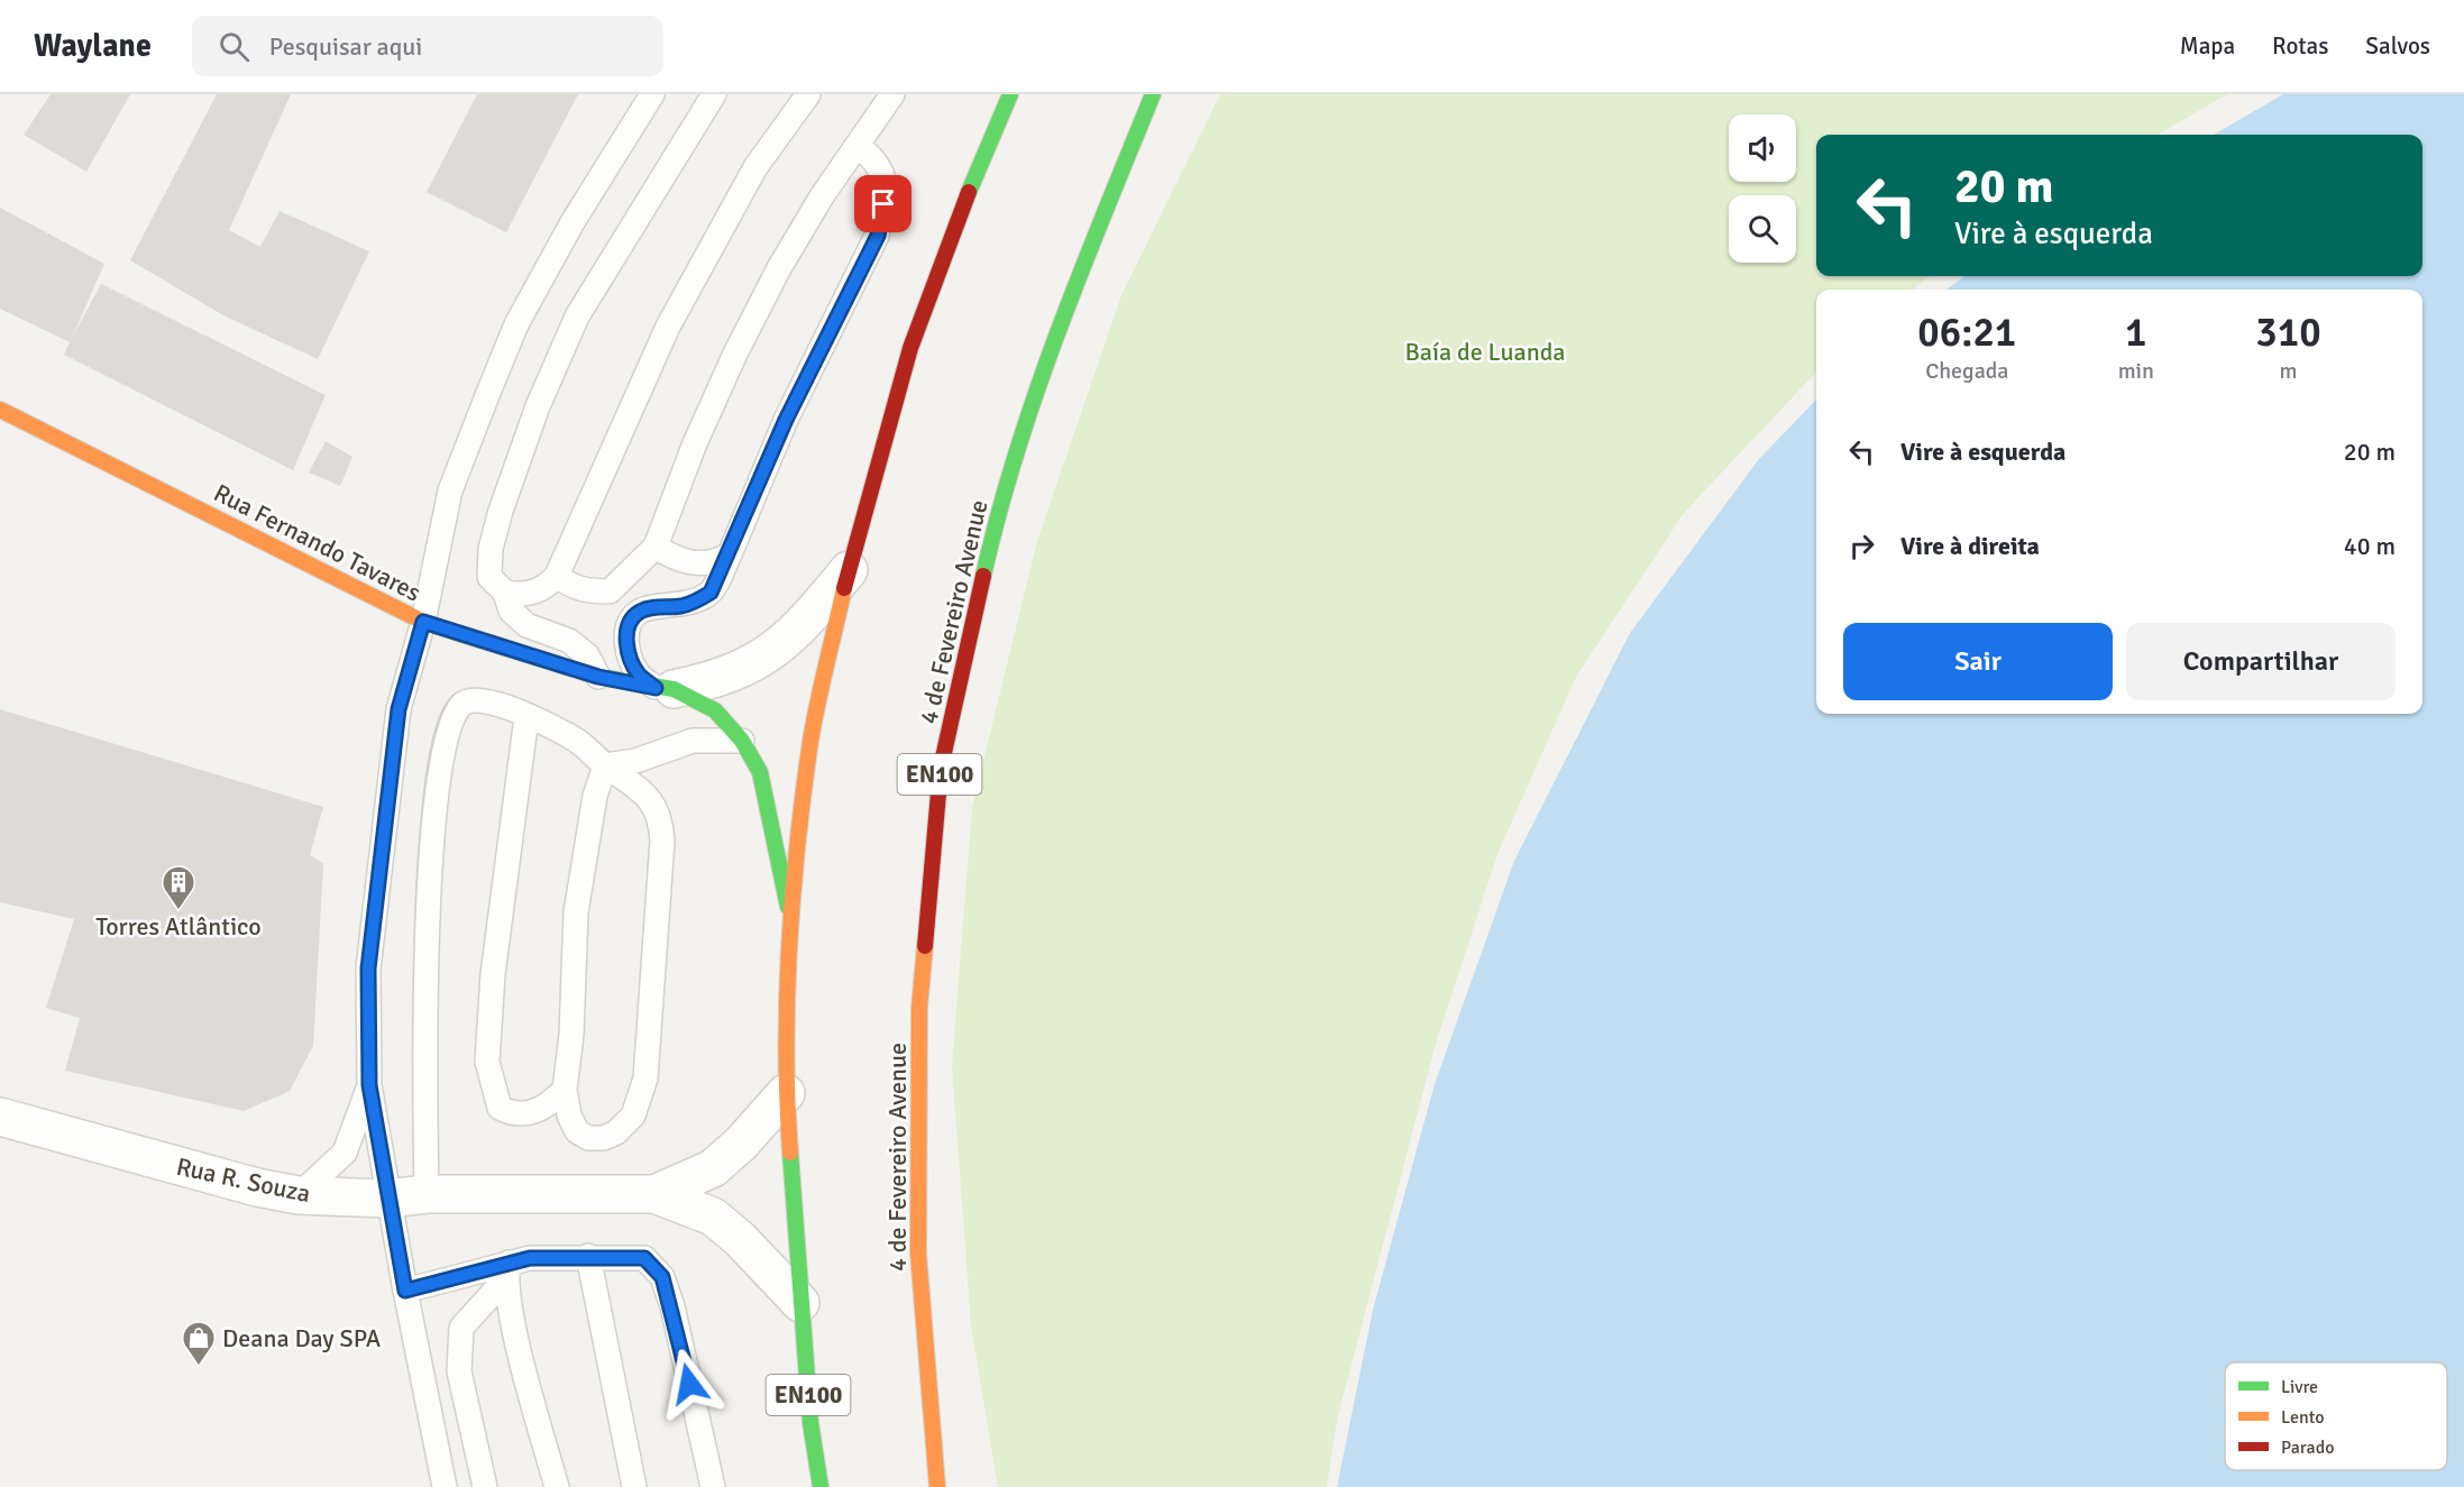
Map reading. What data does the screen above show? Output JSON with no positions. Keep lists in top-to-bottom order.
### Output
{
  "streets": {
    "main road": ["Rua Fernando Tavares", "4 de Fevereiro Avenue", "EN100"],
    "street": ["Rua R. Souza"]
  },
  "crossings": [
    ["Rua Fernando Tavares", "EN100"]
  ],
  "parks": ["Baía de Luanda"],
  "places": {
    "building": ["Torres Atlântico"],
    "shop": ["Deana Day SPA"]
  },
  "legend": ["Livre", "Lento", "Parado"],
  "page": {
    "header": "Waylane",
    "search": "Pesquisar aqui",
    "nav": ["Mapa", "Rotas", "Salvos"],
    "turn": ["20 m", "Vire à esquerda"],
    "eta": [
      "06:21",
      "Chegada",
      "1",
      "min",
      "310",
      "m"
    ],
    "list": [
      {
        "name": "Vire à esquerda",
        "value": "20 m"
      },
      {
        "name": "Vire à direita",
        "value": "40 m"
      }
    ],
    "buttons": ["Sair", "Compartilhar"]
  }
}
